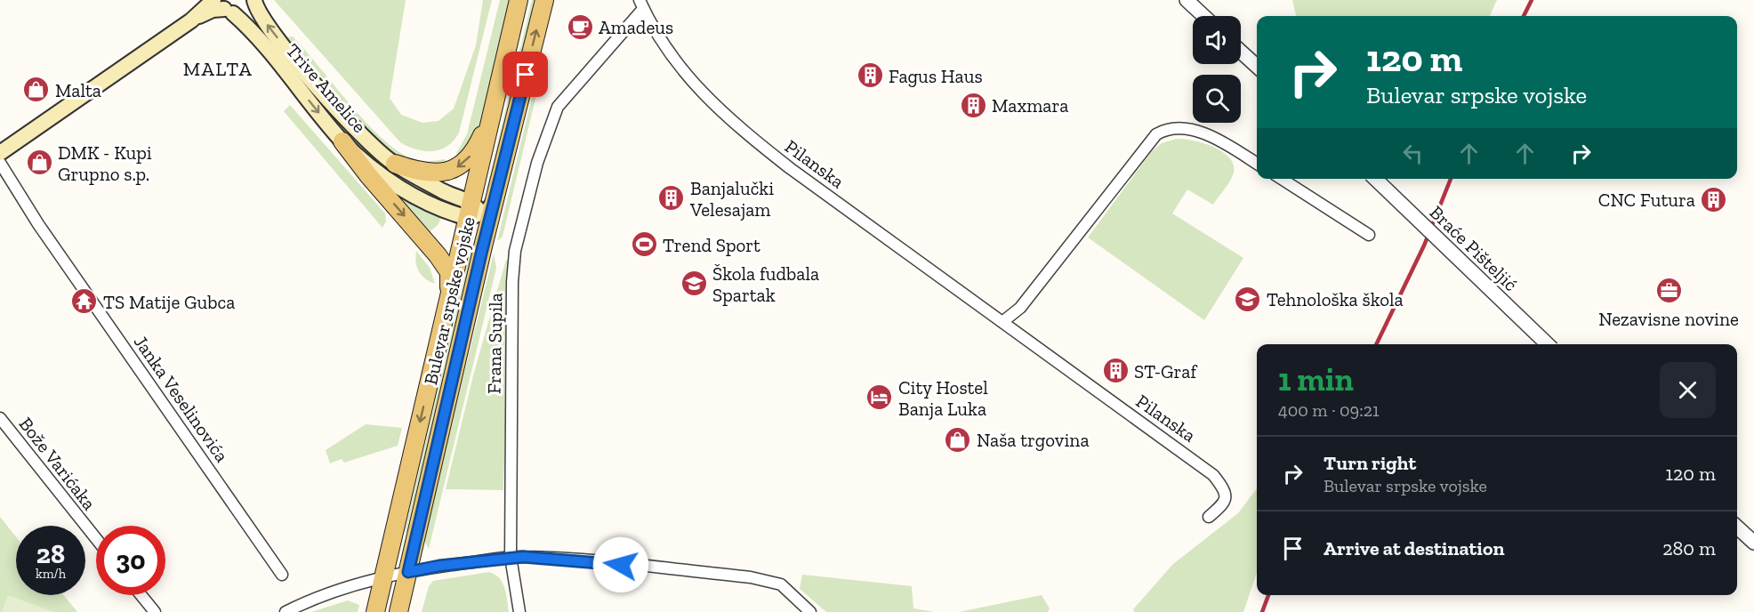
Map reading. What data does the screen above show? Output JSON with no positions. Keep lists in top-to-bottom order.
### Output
{
  "streets": {
    "main road": ["Trive Amelice", "Bulevar srpske vojske"],
    "street": [
      "Pilanska",
      "Braće Pišteljić",
      "Frana Supila",
      "Janka Veselinovića",
      "Bože Varićaka"
    ]
  },
  "crossings": [
    ["Trive Amelice", "Bulevar srpske vojske"],
    ["Pilanska", "Frana Supila"]
  ],
  "districts": ["MALTA"],
  "places": {
    "cafe": ["Amadeus"],
    "building": [
      "Fagus Haus",
      "Maxmara",
      "Banjalučki Velesajam",
      "CNC Futura",
      "ST-Graf"
    ],
    "shop": ["Malta", "DMK - Kupi Grupno s.p.", "Naša trgovina"],
    "sports": ["Trend Sport"],
    "school or university": ["Škola fudbala Spartak", "Tehnološka škola"],
    "office": ["Nezavisne novine"],
    "temple": ["TS Matije Gubca"],
    "hotel": ["City Hostel Banja Luka"]
  },
  "page": {
    "turn": ["120 m", "Bulevar srpske vojske"],
    "heading": ["1 min", "400 m · 09:21"],
    "list": [
      {
        "name": "Turn right",
        "note": "Bulevar srpske vojske",
        "value": "120 m"
      },
      {
        "name": "Arrive at destination",
        "value": "280 m"
      }
    ],
    "speed": "28 km/h",
    "limit": "30"
  }
}
